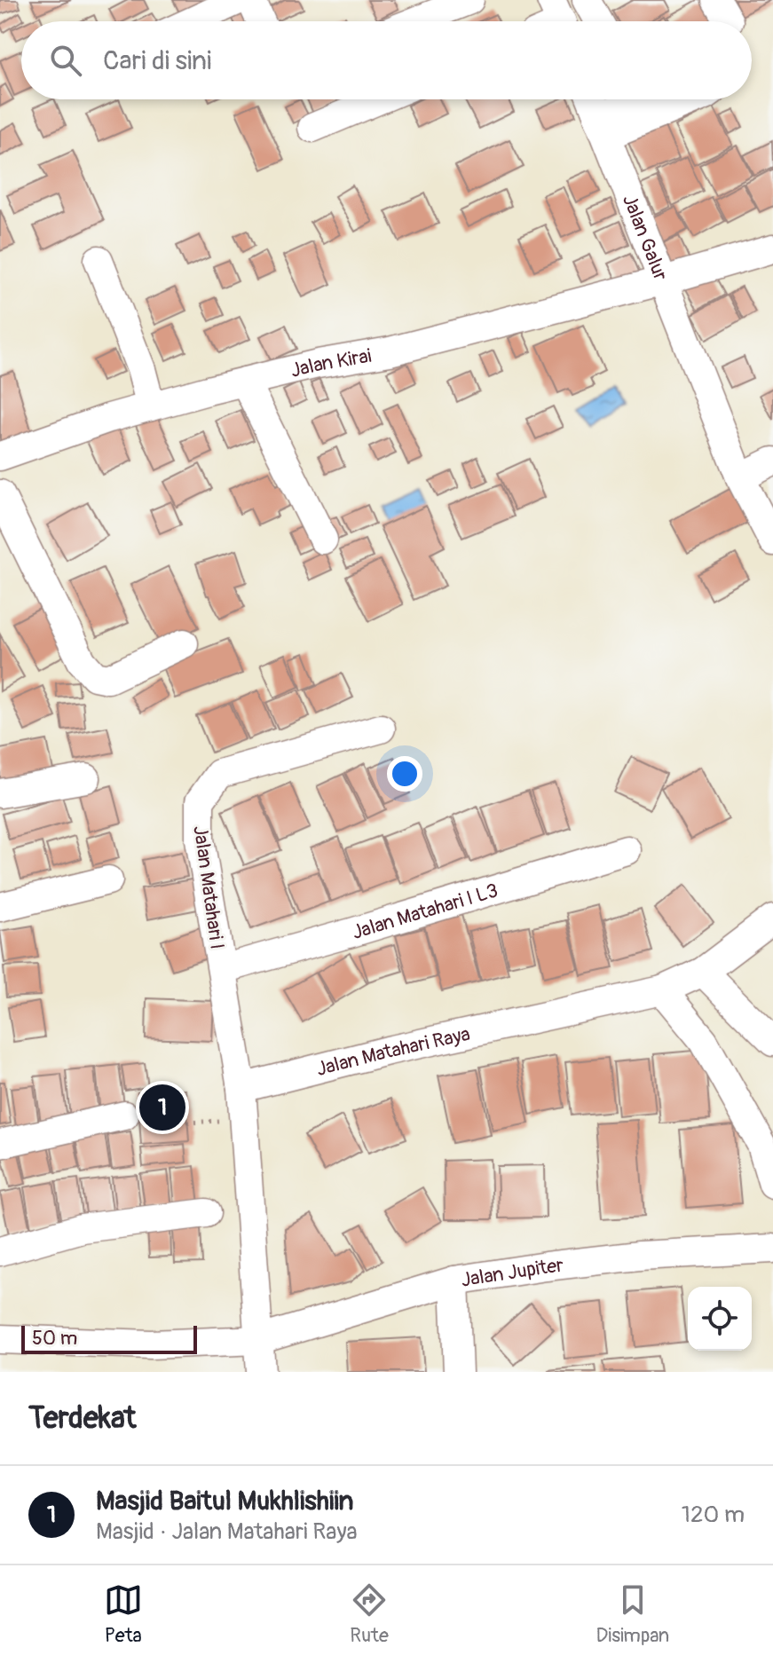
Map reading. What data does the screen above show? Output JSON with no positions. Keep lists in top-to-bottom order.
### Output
{
  "streets": {
    "street": [
      "Jalan Galur",
      "Jalan Kirai",
      "Jalan Matahari I",
      "Jalan Matahari I L3",
      "Jalan Matahari Raya",
      "Jalan Jupiter"
    ]
  },
  "crossings": [
    ["Jalan Galur", "Jalan Kirai"],
    ["Jalan Matahari I", "Jalan Matahari I L3"],
    ["Jalan Matahari I", "Jalan Matahari Raya"]
  ],
  "scale_bar": "50 m",
  "page": {
    "search": "Cari di sini",
    "pins": "1",
    "scale": "50 m",
    "heading": "Terdekat",
    "list": [
      {
        "mark": "1",
        "name": "Masjid Baitul Mukhlishiin",
        "note": "Masjid · Jalan Matahari Raya",
        "value": "120 m"
      }
    ],
    "nav": ["Peta", "Rute", "Disimpan"]
  }
}
